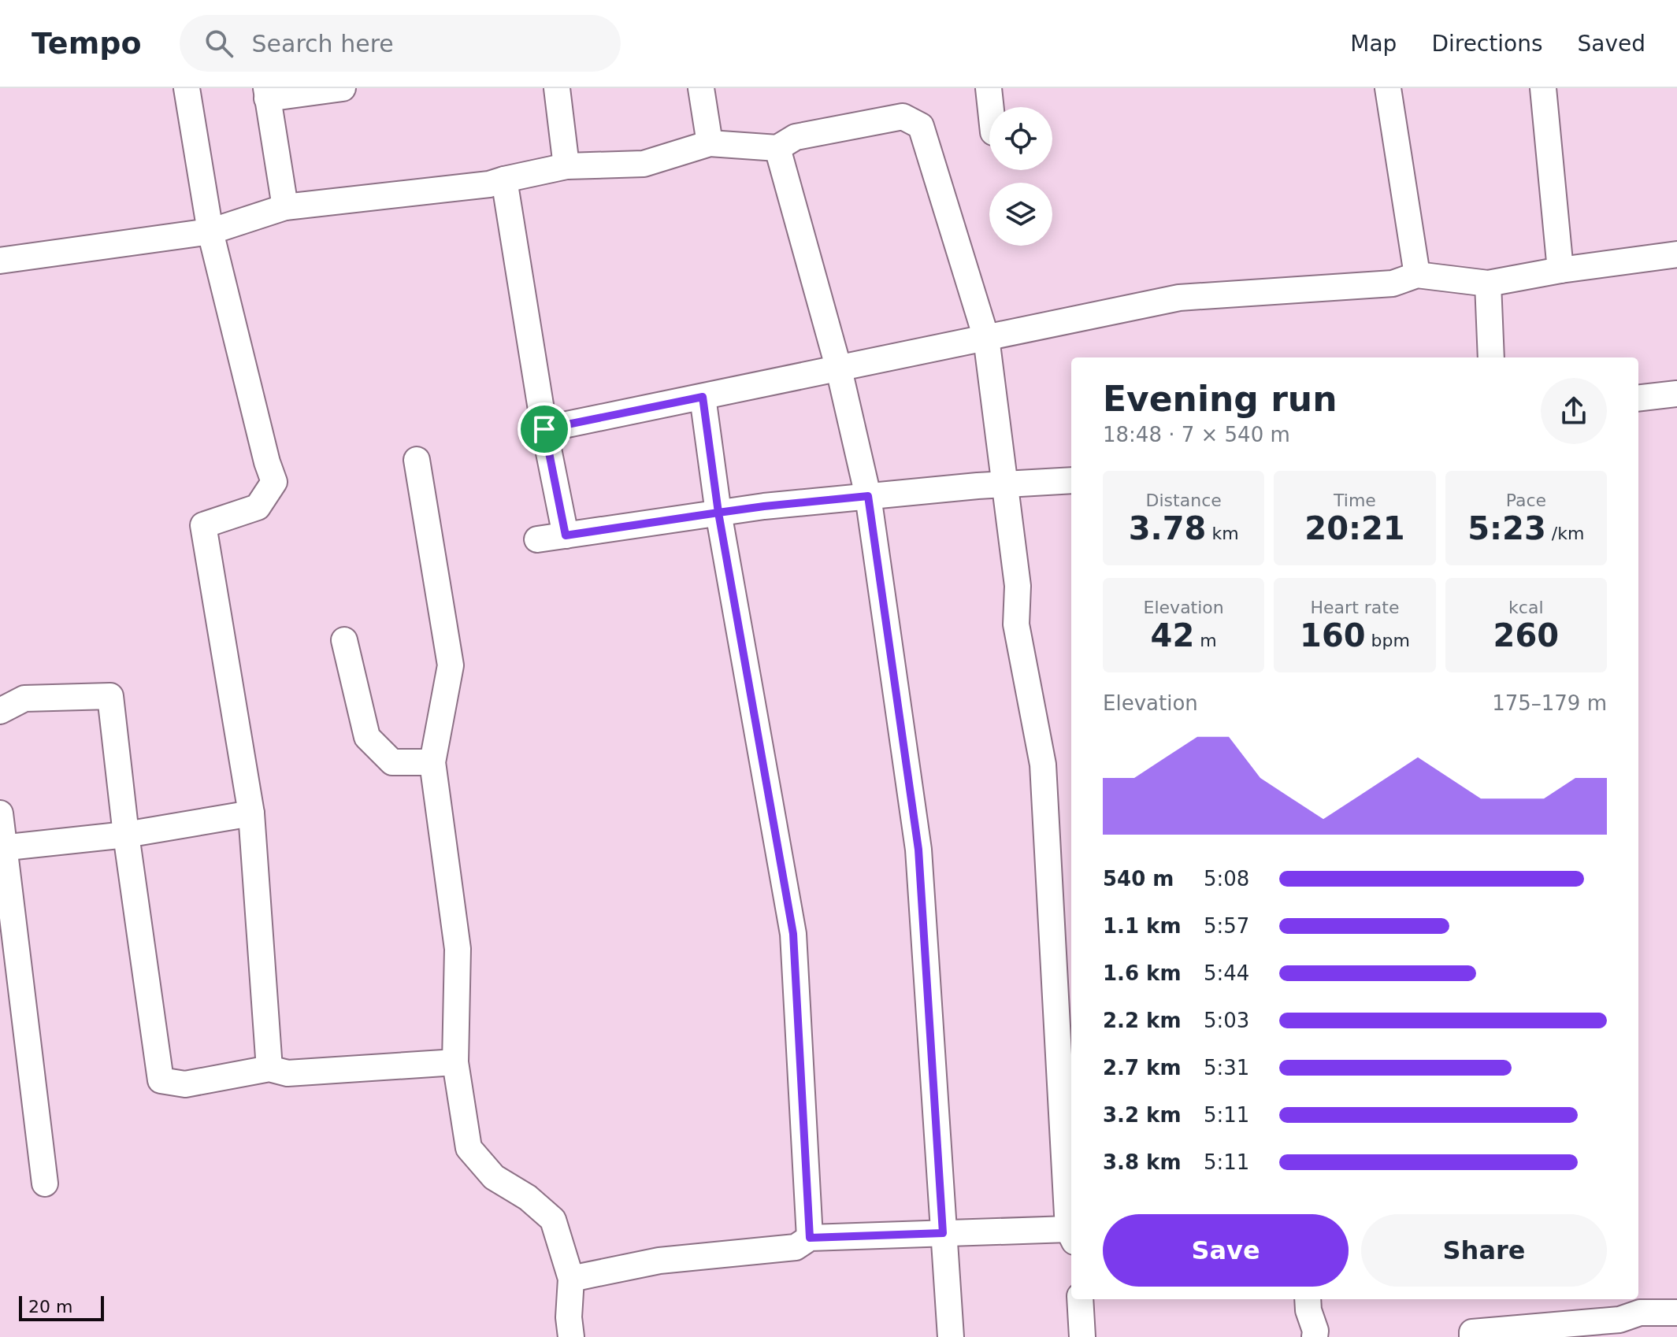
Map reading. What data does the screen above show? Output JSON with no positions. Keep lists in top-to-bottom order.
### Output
{
  "scale_bar": "20 m",
  "page": {
    "header": "Tempo",
    "search": "Search here",
    "nav": ["Map", "Directions", "Saved"],
    "heading": ["Evening run", "18:48 · 7 × 540 m"],
    "stats": [
      ["Distance", "3.78 km"],
      ["Time", "20:21"],
      ["Pace", "5:23 /km"],
      ["Elevation", "42 m"],
      ["Heart rate", "160 bpm"],
      ["kcal", "260"]
    ],
    "chart": ["Elevation", "175–179 m"],
    "list": [
      {
        "name": "540 m",
        "note": "5:08"
      },
      {
        "name": "1.1 km",
        "note": "5:57"
      },
      {
        "name": "1.6 km",
        "note": "5:44"
      },
      {
        "name": "2.2 km",
        "note": "5:03"
      },
      {
        "name": "2.7 km",
        "note": "5:31"
      },
      {
        "name": "3.2 km",
        "note": "5:11"
      },
      {
        "name": "3.8 km",
        "note": "5:11"
      }
    ],
    "buttons": ["Save", "Share"],
    "scale": "20 m"
  }
}
